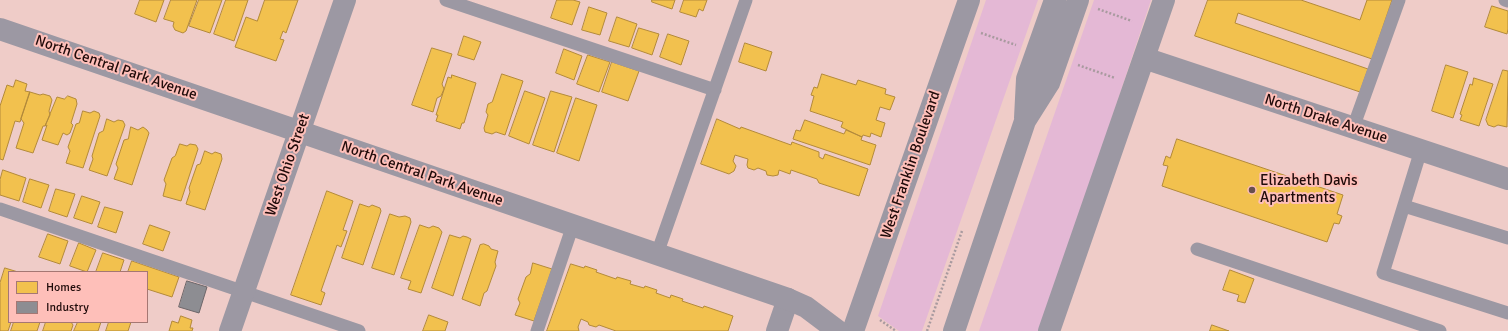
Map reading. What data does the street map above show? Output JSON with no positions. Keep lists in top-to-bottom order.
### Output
{
  "streets": {
    "street": [
      "North Central Park Avenue",
      "North Drake Avenue",
      "West Ohio Street",
      "West Franklin Boulevard"
    ]
  },
  "crossings": [
    ["North Central Park Avenue", "West Ohio Street"]
  ],
  "places": ["Elizabeth Davis Apartments"],
  "legend": ["Homes", "Industry"]
}
